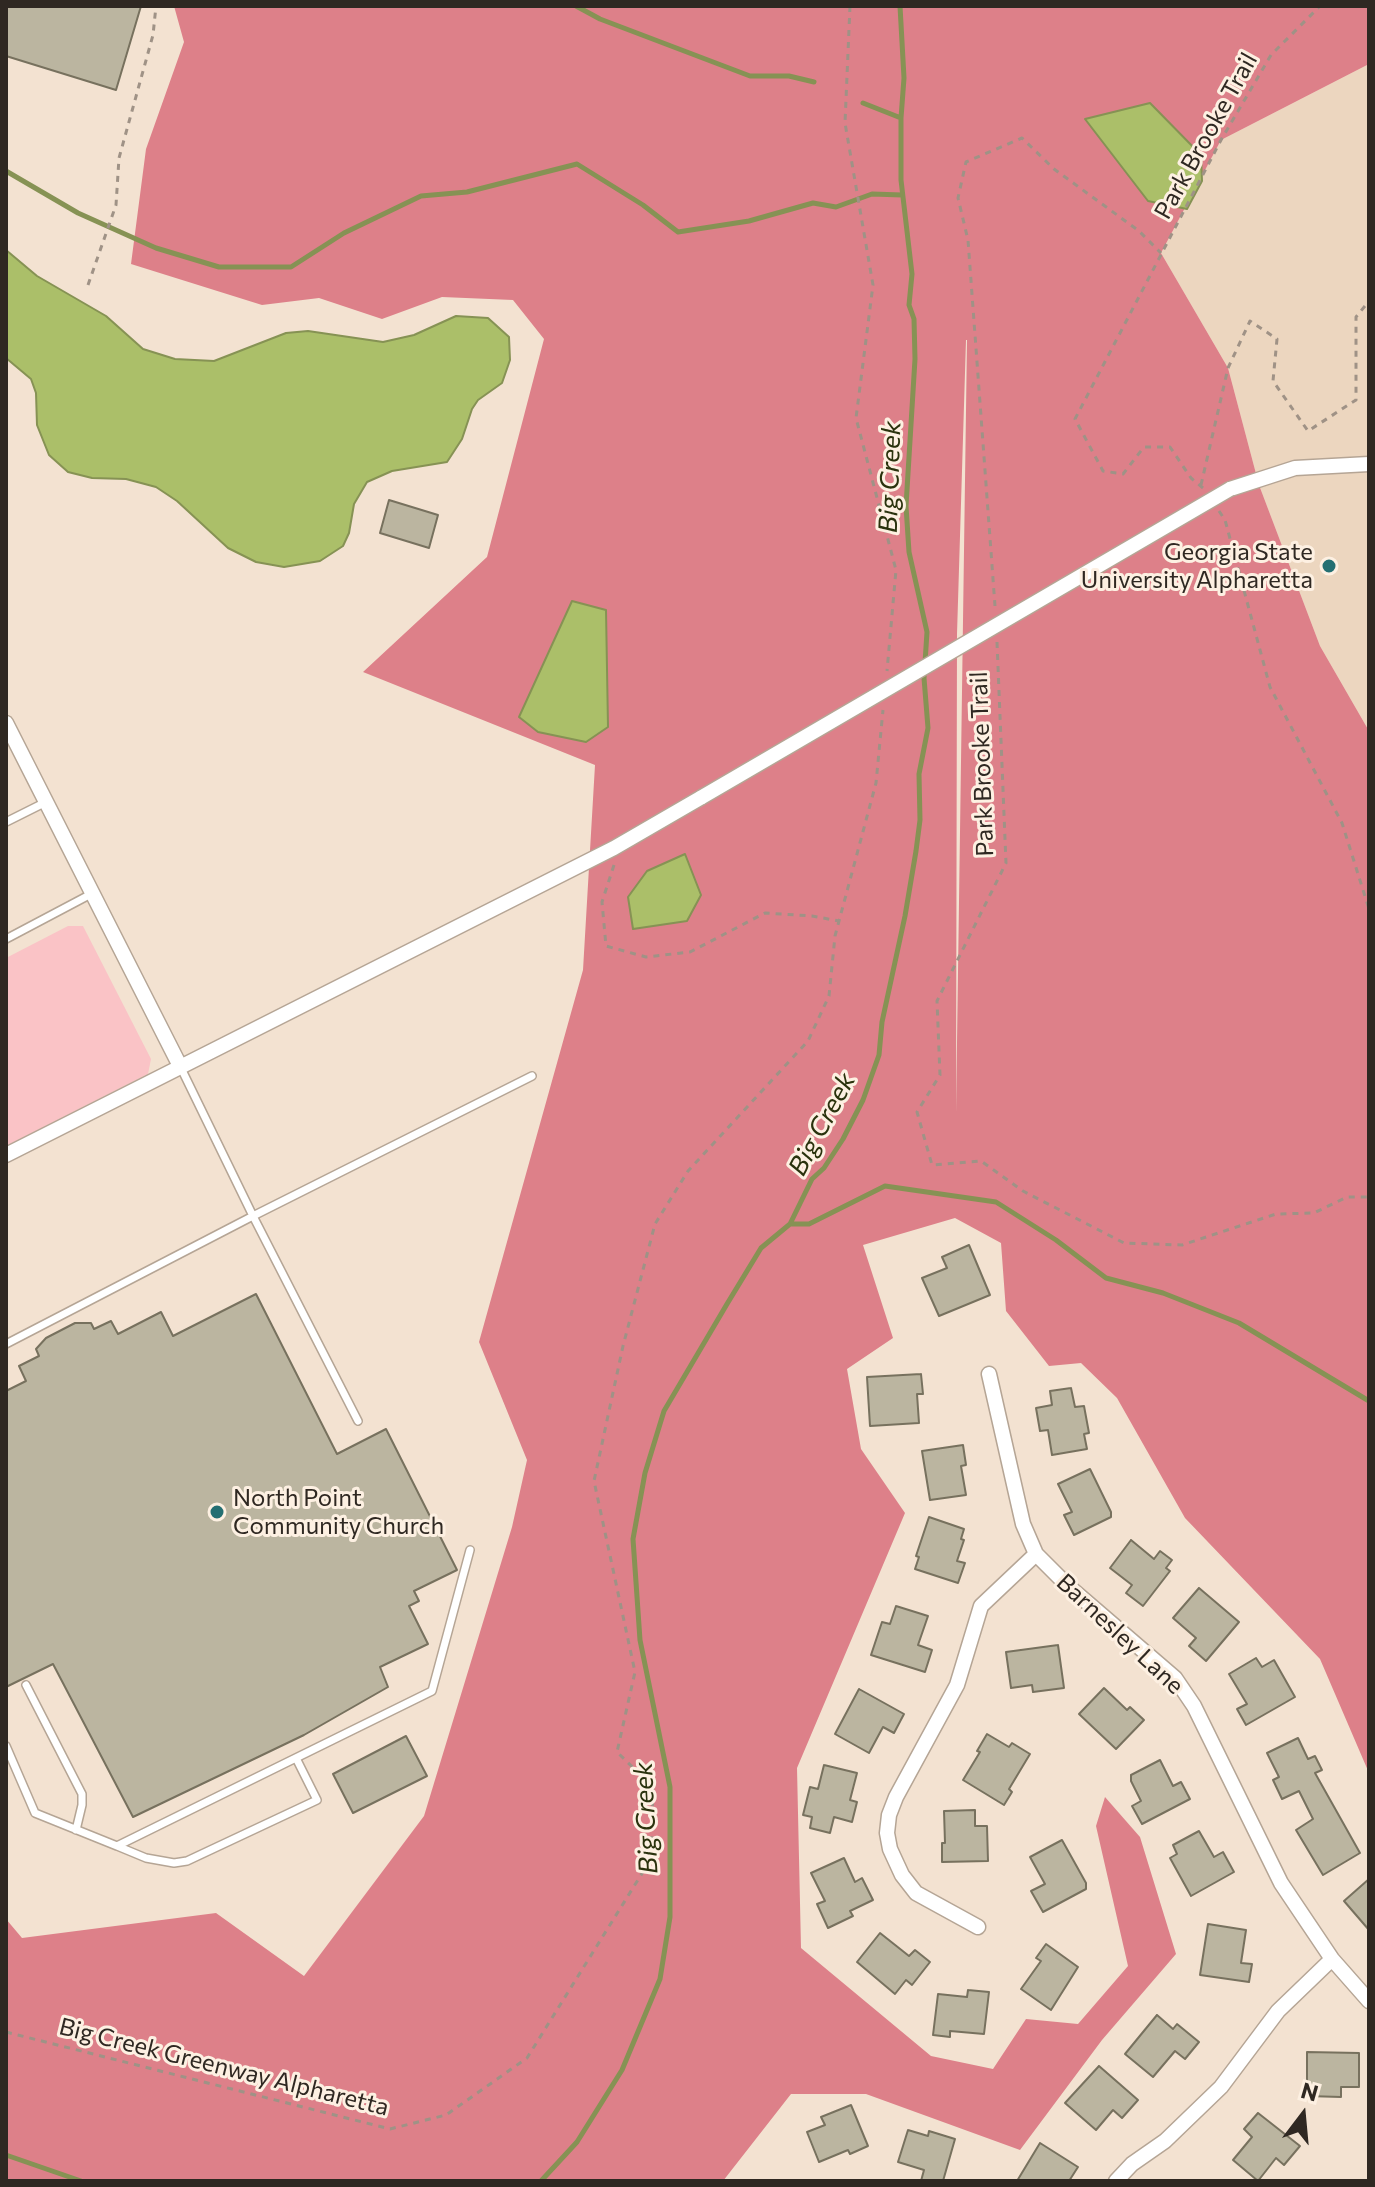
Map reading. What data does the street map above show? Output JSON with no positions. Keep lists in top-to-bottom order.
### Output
{
  "streets": {
    "street": ["Barnesley Lane"],
    "path": ["Park Brooke Trail", "Big Creek Greenway Alpharetta"]
  },
  "water": ["Big Creek"],
  "places": ["Georgia State University Alpharetta", "North Point Community Church"],
  "north": "top"
}
